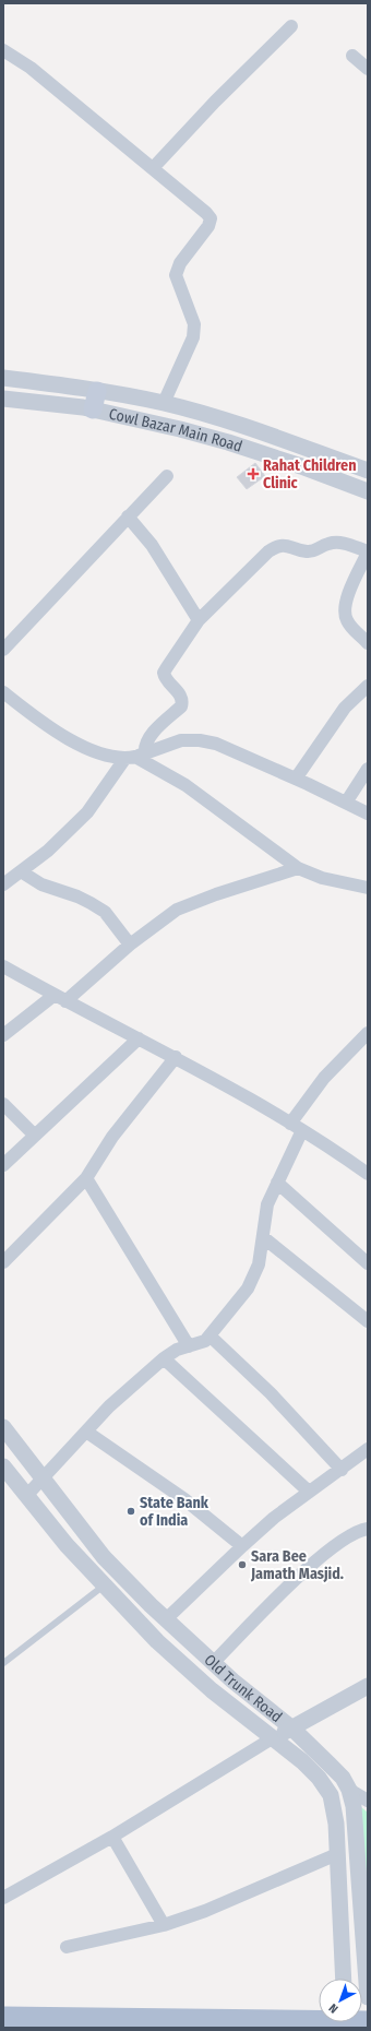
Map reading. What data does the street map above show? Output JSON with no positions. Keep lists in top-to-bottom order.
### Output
{
  "streets": {
    "street": ["Cowl Bazar Main Road", "Old Trunk Road"]
  },
  "places": {
    "health": ["Rahat Children Clinic"],
    "other": ["State Bank of India", "Sara Bee Jamath Masjid."]
  },
  "north": "bottom left"
}
